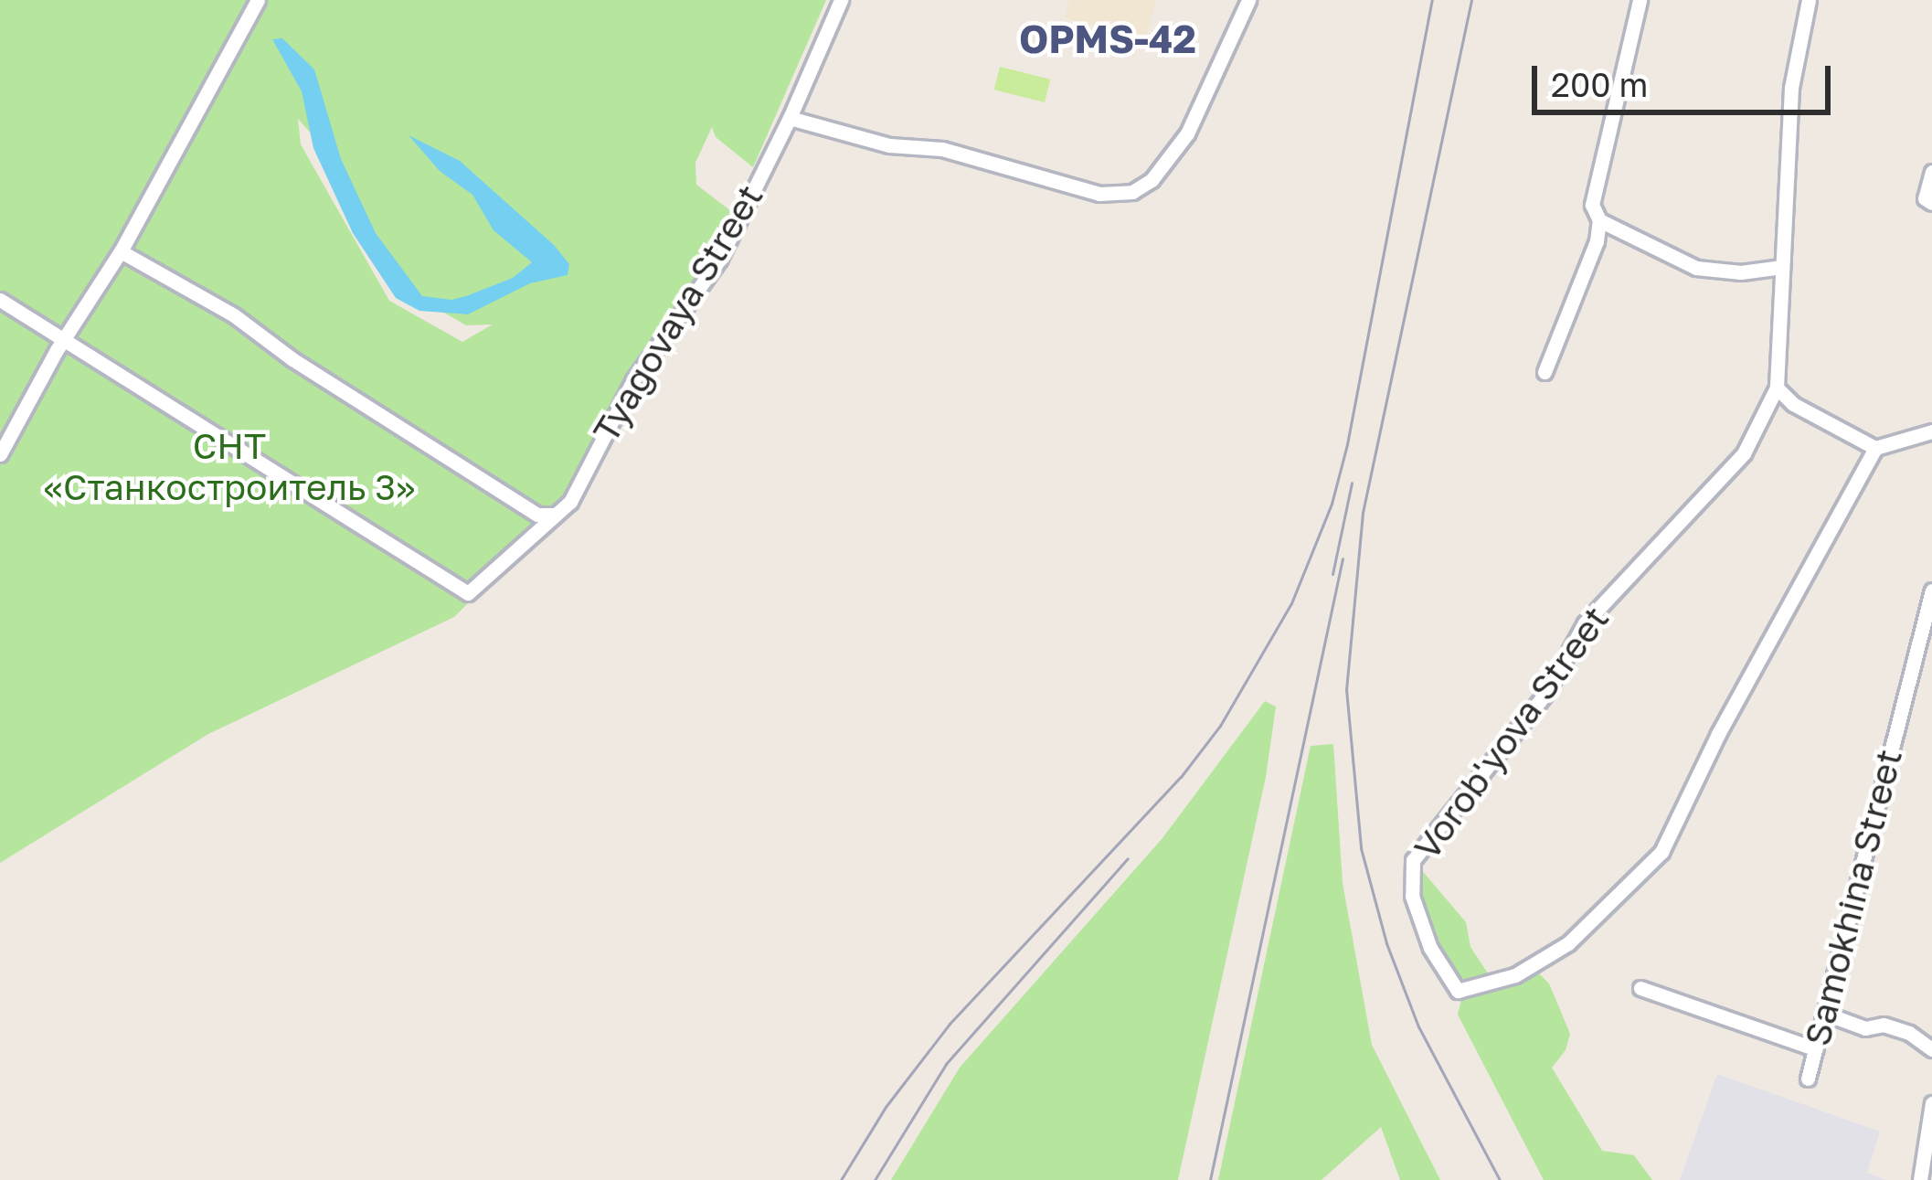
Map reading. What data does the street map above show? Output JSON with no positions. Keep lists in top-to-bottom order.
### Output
{
  "streets": {
    "street": ["Tyagovaya Street", "Vorob'yova Street", "Samokhina Street"]
  },
  "districts": ["OPMS-42"],
  "parks": ["СНТ «Станкостроитель 3»"],
  "scale_bar": "200 m"
}
